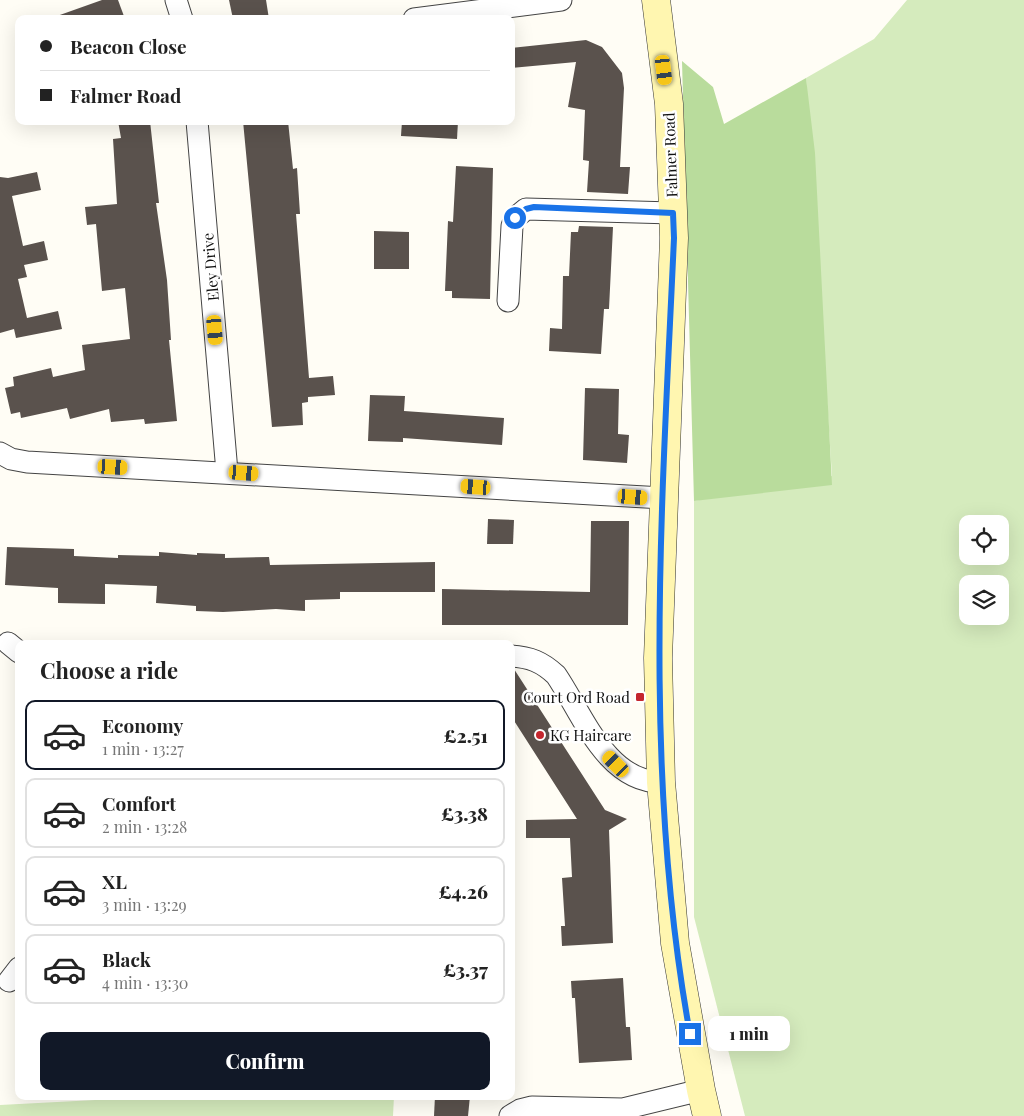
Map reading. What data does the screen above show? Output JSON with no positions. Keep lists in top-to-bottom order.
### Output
{
  "streets": {
    "main road": ["Falmer Road"],
    "street": ["Eley Drive"]
  },
  "places": {
    "transit": ["Court Ord Road"],
    "other": ["KG Haircare"]
  },
  "page": {
    "banner": ["Beacon Close", "Falmer Road"],
    "heading": "Choose a ride",
    "list": [
      {
        "name": "Economy",
        "note": "1 min · 13:27",
        "value": "£2.51"
      },
      {
        "name": "Comfort",
        "note": "2 min · 13:28",
        "value": "£3.38"
      },
      {
        "name": "XL",
        "note": "3 min · 13:29",
        "value": "£4.26"
      },
      {
        "name": "Black",
        "note": "4 min · 13:30",
        "value": "£3.37"
      }
    ],
    "bubble": "1 min",
    "buttons": "Confirm"
  }
}
